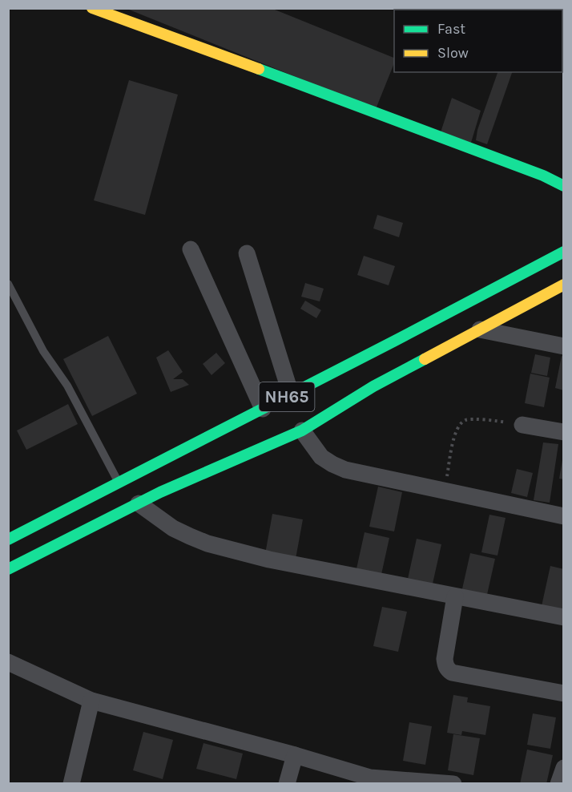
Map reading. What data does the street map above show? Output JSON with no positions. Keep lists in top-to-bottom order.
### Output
{
  "streets": {
    "main road": ["NH65"]
  },
  "legend": ["Fast", "Slow"]
}
